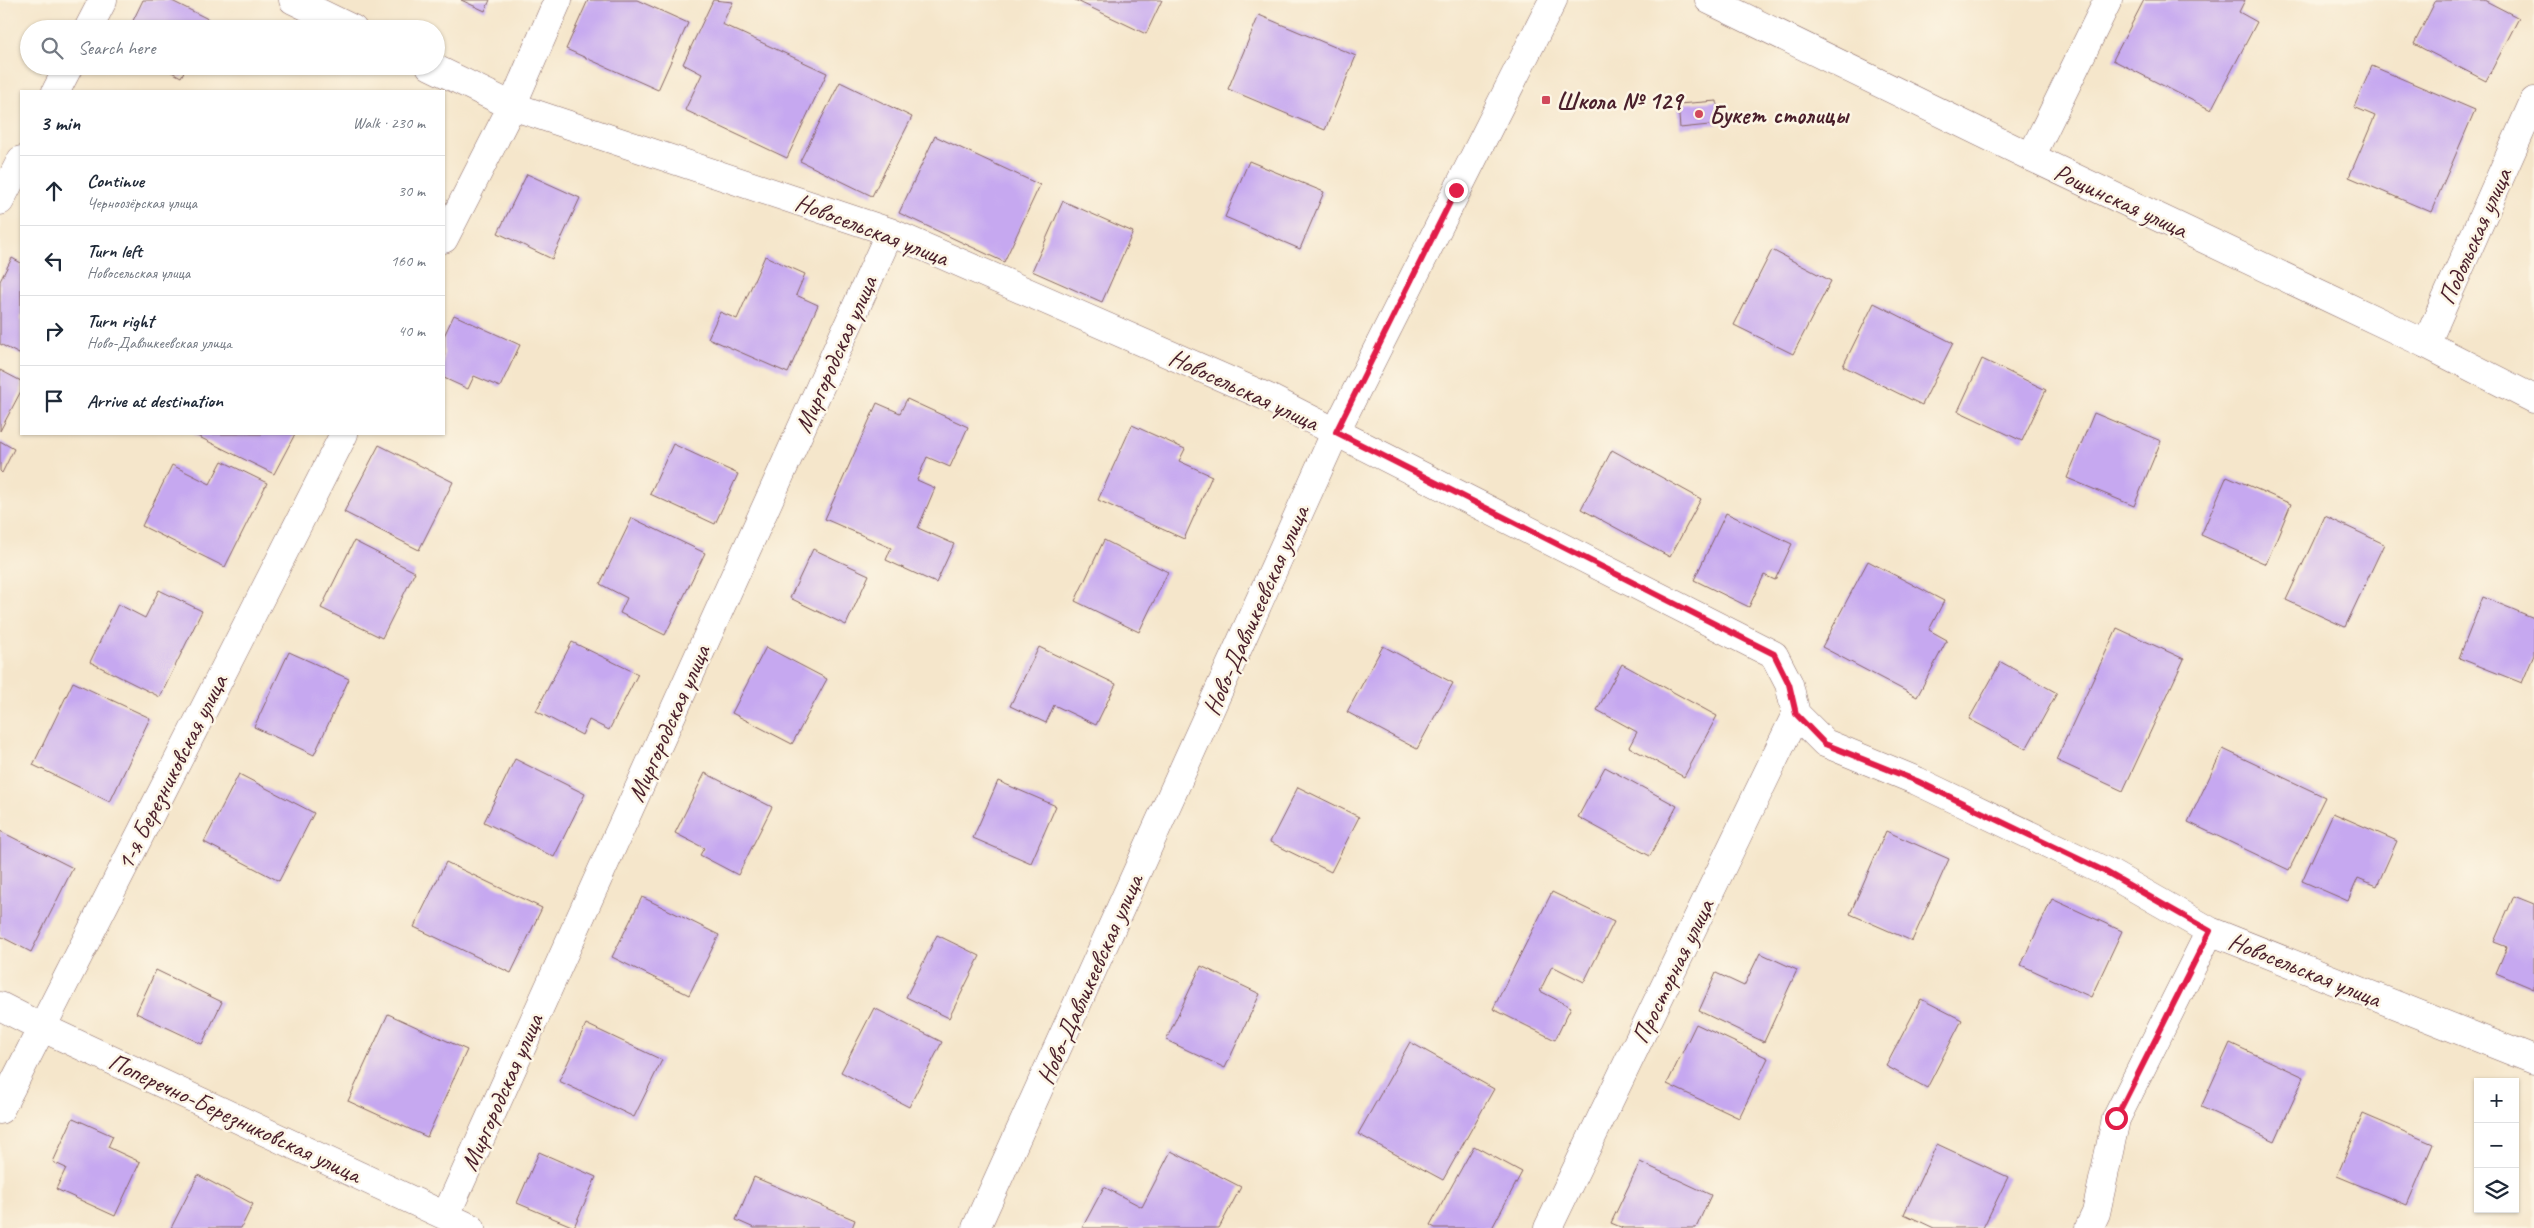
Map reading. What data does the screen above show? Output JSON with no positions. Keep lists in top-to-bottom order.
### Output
{
  "streets": {
    "street": [
      "Рощинская улица",
      "Новосельская улица",
      "Подольская улица",
      "Миргородская улица",
      "Ново-Давликеевская улица",
      "1-я Березниковская улица",
      "Просторная улица",
      "Поперечно-Березниковская улица"
    ]
  },
  "crossings": [
    ["Рощинская улица", "Подольская улица"],
    ["Новосельская улица", "Миргородская улица"],
    ["Новосельская улица", "Ново-Давликеевская улица"],
    ["Новосельская улица", "Просторная улица"],
    ["Миргородская улица", "Поперечно-Березниковская улица"],
    ["1-я Березниковская улица", "Поперечно-Березниковская улица"]
  ],
  "places": {
    "transit": ["Школа № 129"],
    "other": ["Букет столицы"]
  },
  "page": {
    "search": "Search here",
    "heading": ["3 min", "Walk · 230 m"],
    "list": [
      ["Continue", "Черноозёрская улица", "30 m"],
      ["Turn left", "Новосельская улица", "160 m"],
      ["Turn right", "Ново-Давликеевская улица", "40 m"],
      "Arrive at destination"
    ],
    "map_buttons": ["+", "−"]
  }
}
